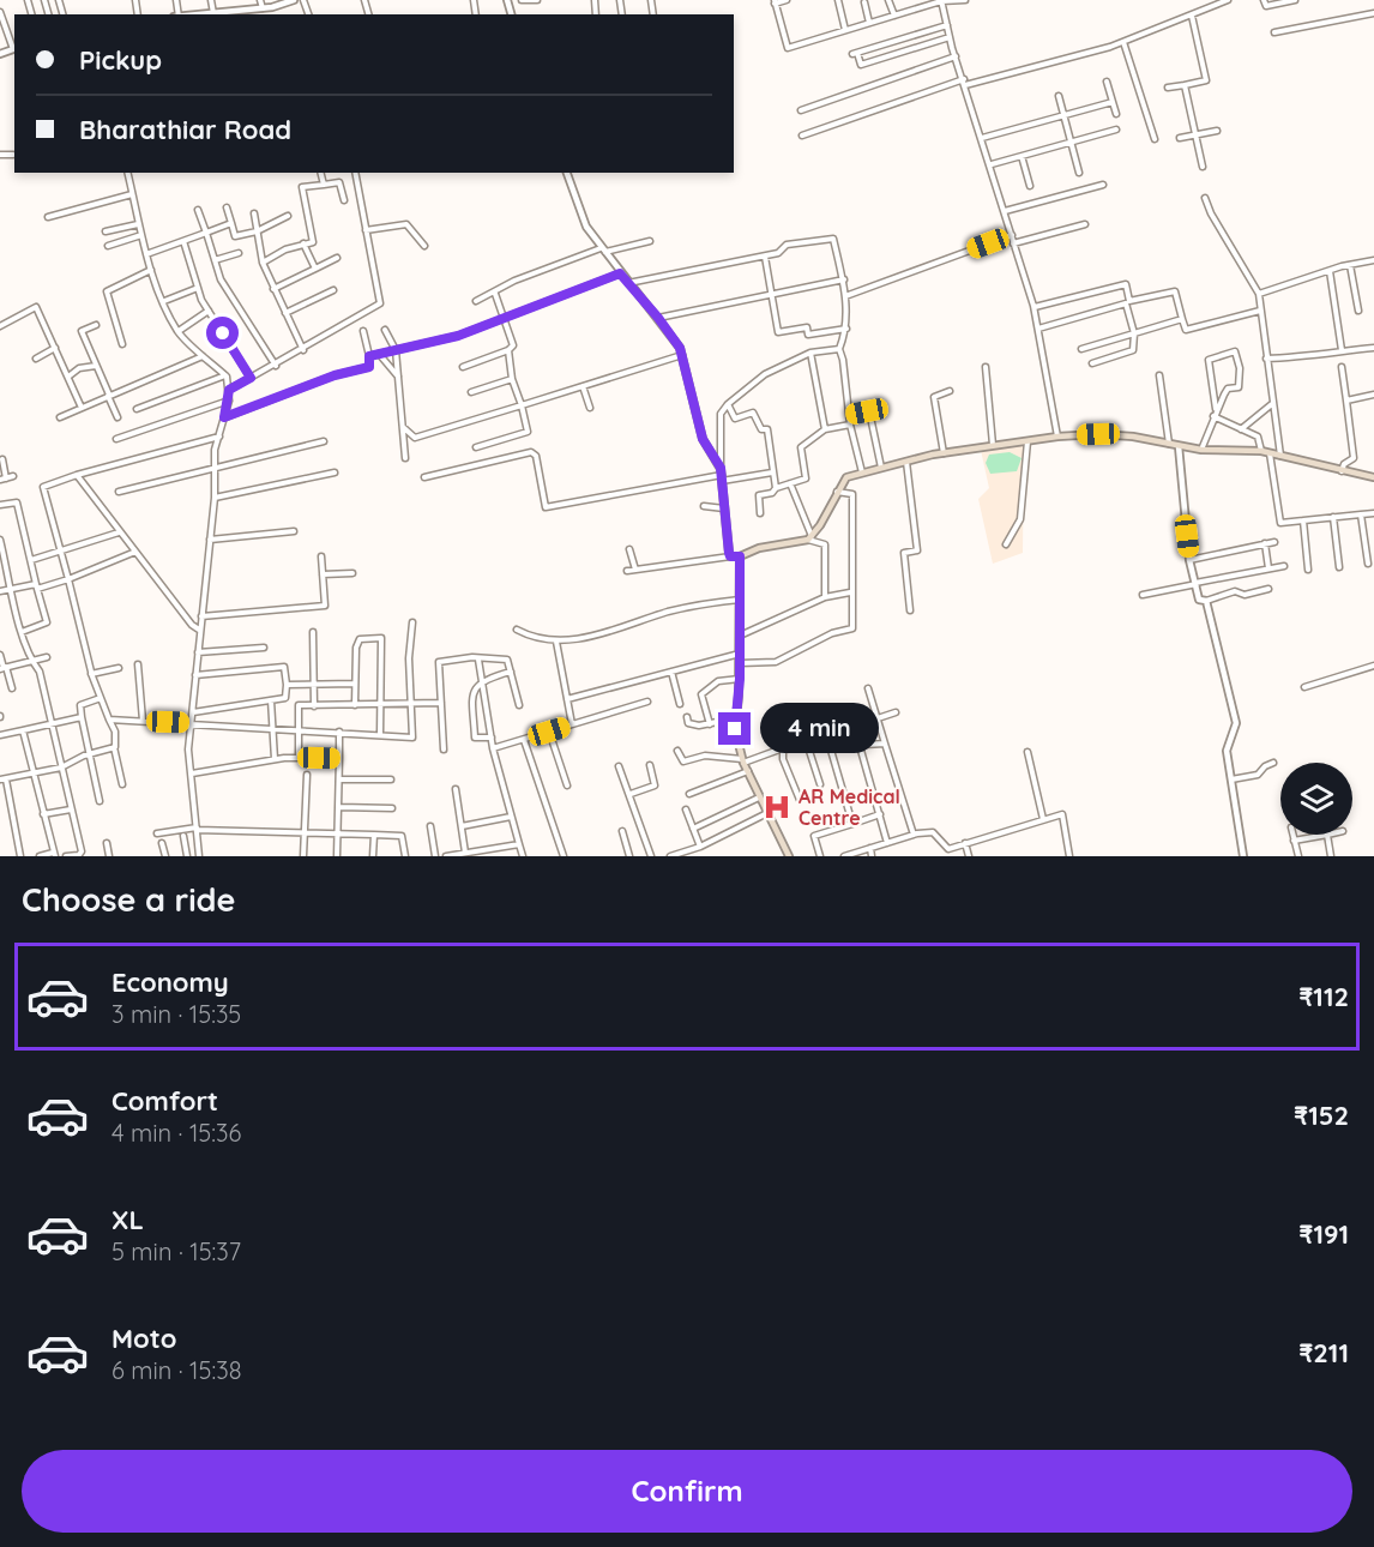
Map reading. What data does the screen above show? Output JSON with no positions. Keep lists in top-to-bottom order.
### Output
{
  "places": {
    "hospital": ["AR Medical Centre"]
  },
  "page": {
    "banner": ["Pickup", "Bharathiar Road"],
    "bubble": "4 min",
    "heading": "Choose a ride",
    "list": [
      {
        "name": "Economy",
        "note": "3 min · 15:35",
        "value": "₹112"
      },
      {
        "name": "Comfort",
        "note": "4 min · 15:36",
        "value": "₹152"
      },
      {
        "name": "XL",
        "note": "5 min · 15:37",
        "value": "₹191"
      },
      {
        "name": "Moto",
        "note": "6 min · 15:38",
        "value": "₹211"
      }
    ],
    "buttons": "Confirm"
  }
}
